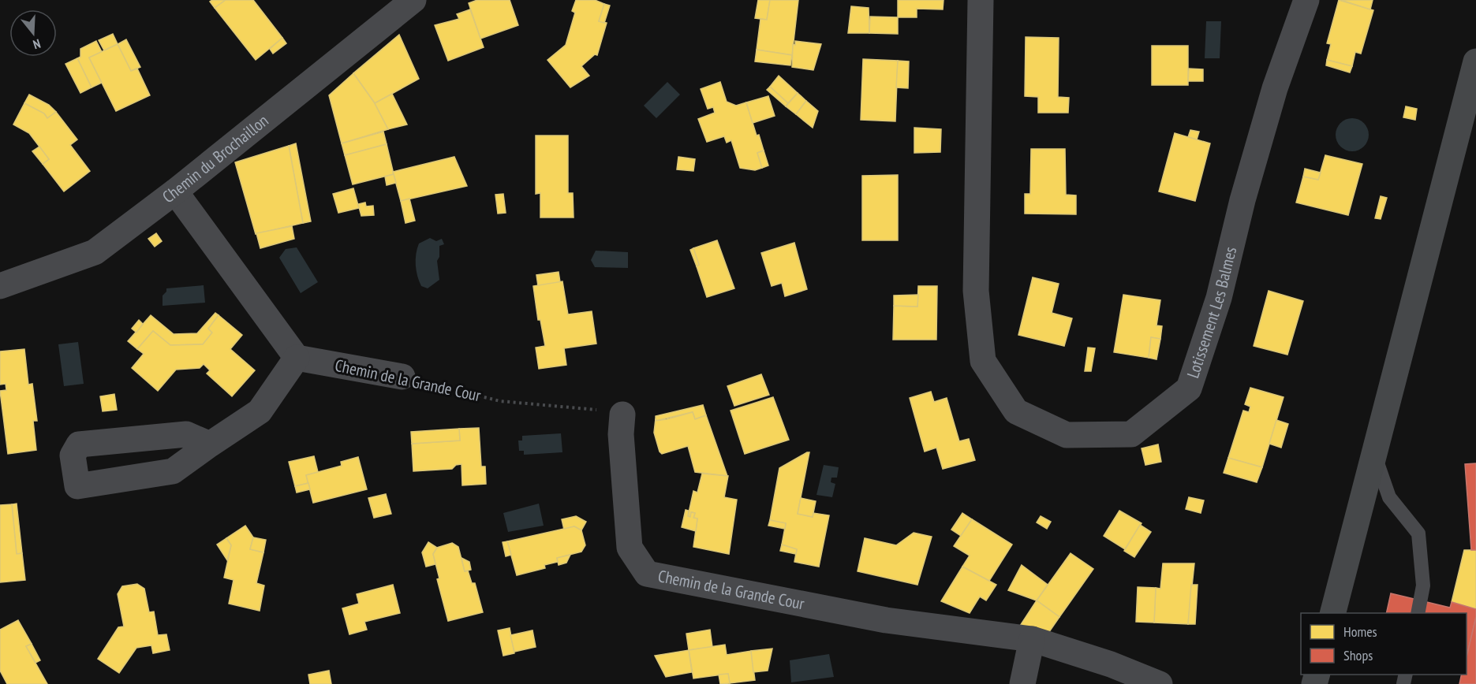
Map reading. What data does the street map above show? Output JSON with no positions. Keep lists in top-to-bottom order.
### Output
{
  "streets": {
    "street": ["Chemin du Brochaillon", "Lotissement Les Balmes", "Chemin de la Grande Cour"]
  },
  "legend": ["Homes", "Shops"],
  "north": "bottom"
}
